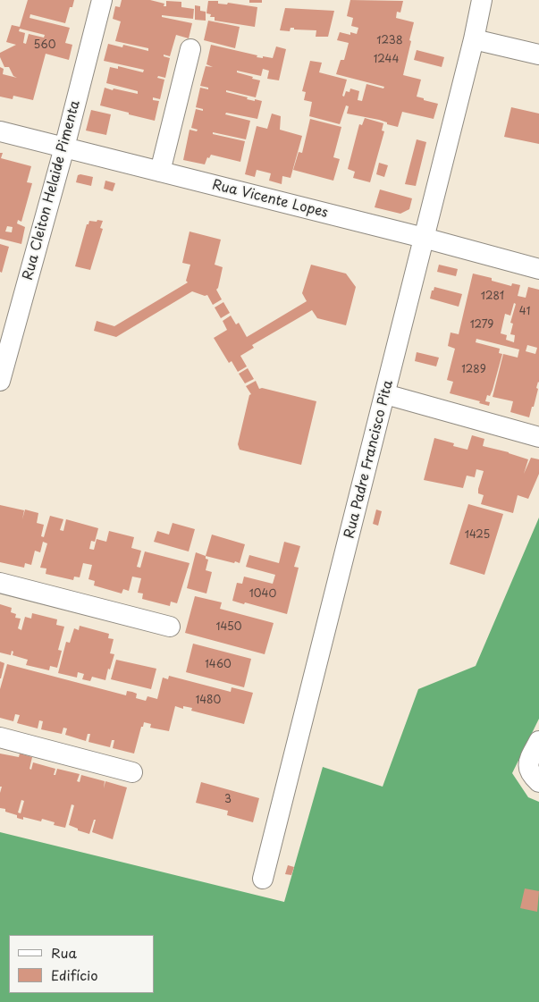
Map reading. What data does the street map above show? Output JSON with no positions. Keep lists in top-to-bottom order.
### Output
{
  "streets": {
    "street": ["Rua Cleiton Helaide Pimenta", "Rua Vicente Lopes", "Rua Padre Francisco Pita"]
  },
  "crossings": [
    ["Rua Cleiton Helaide Pimenta", "Rua Vicente Lopes"],
    ["Rua Vicente Lopes", "Rua Padre Francisco Pita"]
  ],
  "house_numbers": [
    "1238",
    "560",
    "1244",
    "1281",
    "41",
    "1279",
    "1289",
    "1425",
    "1040",
    "1450",
    "1460",
    "1480",
    "3"
  ],
  "legend": ["Rua", "Edifício"]
}
